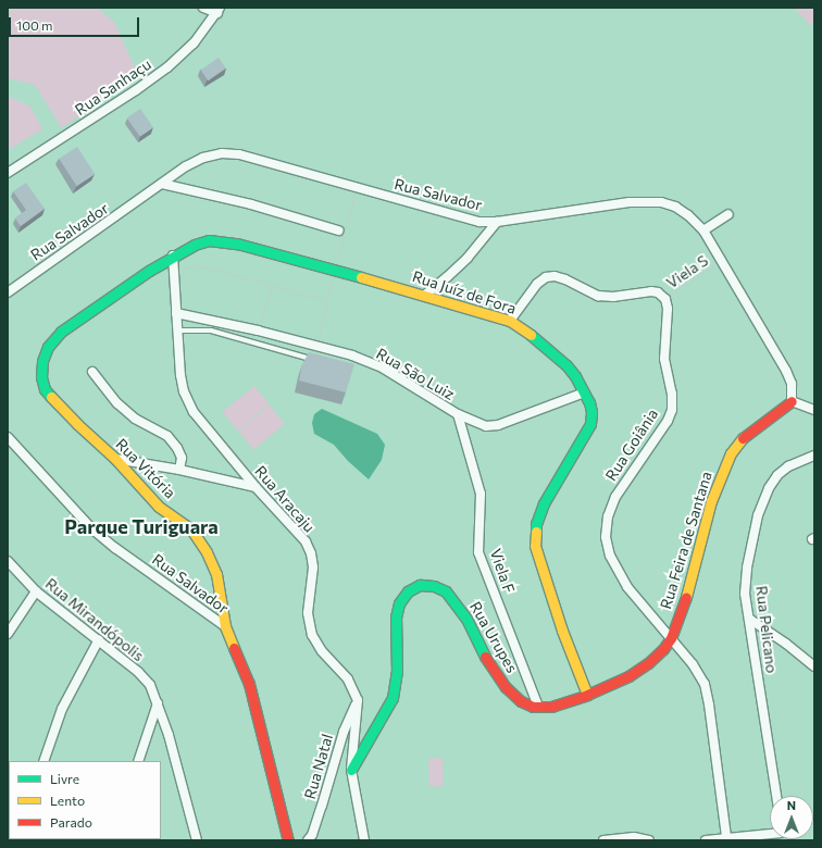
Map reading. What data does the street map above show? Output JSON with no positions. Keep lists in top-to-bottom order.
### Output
{
  "streets": {
    "street": [
      "Rua Sanhaçu",
      "Rua Salvador",
      "Rua Juíz de Fora",
      "Rua São Luiz",
      "Rua Goiânia",
      "Rua Vitória",
      "Rua Aracaju",
      "Rua Feira de Santana",
      "Viela F",
      "Rua Mirandópolis",
      "Rua Pelicano",
      "Rua Urupes",
      "Rua Natal"
    ],
    "path": ["Viela S"]
  },
  "crossings": [
    ["Rua Salvador", "Viela S"],
    ["Rua Salvador", "Rua Vitória"],
    ["Rua Salvador", "Rua Feira de Santana"],
    ["Viela S", "Rua Goiânia"],
    ["Rua Juíz de Fora", "Rua São Luiz"],
    ["Rua Juíz de Fora", "Rua Vitória"],
    ["Rua Juíz de Fora", "Rua Urupes"],
    ["Rua São Luiz", "Rua Aracaju"],
    ["Rua São Luiz", "Viela F"],
    ["Rua Goiânia", "Rua Feira de Santana"],
    ["Rua Goiânia", "Rua Urupes"],
    ["Rua Vitória", "Rua Aracaju"],
    ["Rua Aracaju", "Rua Natal"],
    ["Rua Feira de Santana", "Rua Urupes"],
    ["Viela F", "Rua Urupes"]
  ],
  "districts": ["Parque Turiguara"],
  "legend": ["Livre", "Lento", "Parado"],
  "scale_bar": "100 m",
  "north": "top"
}
